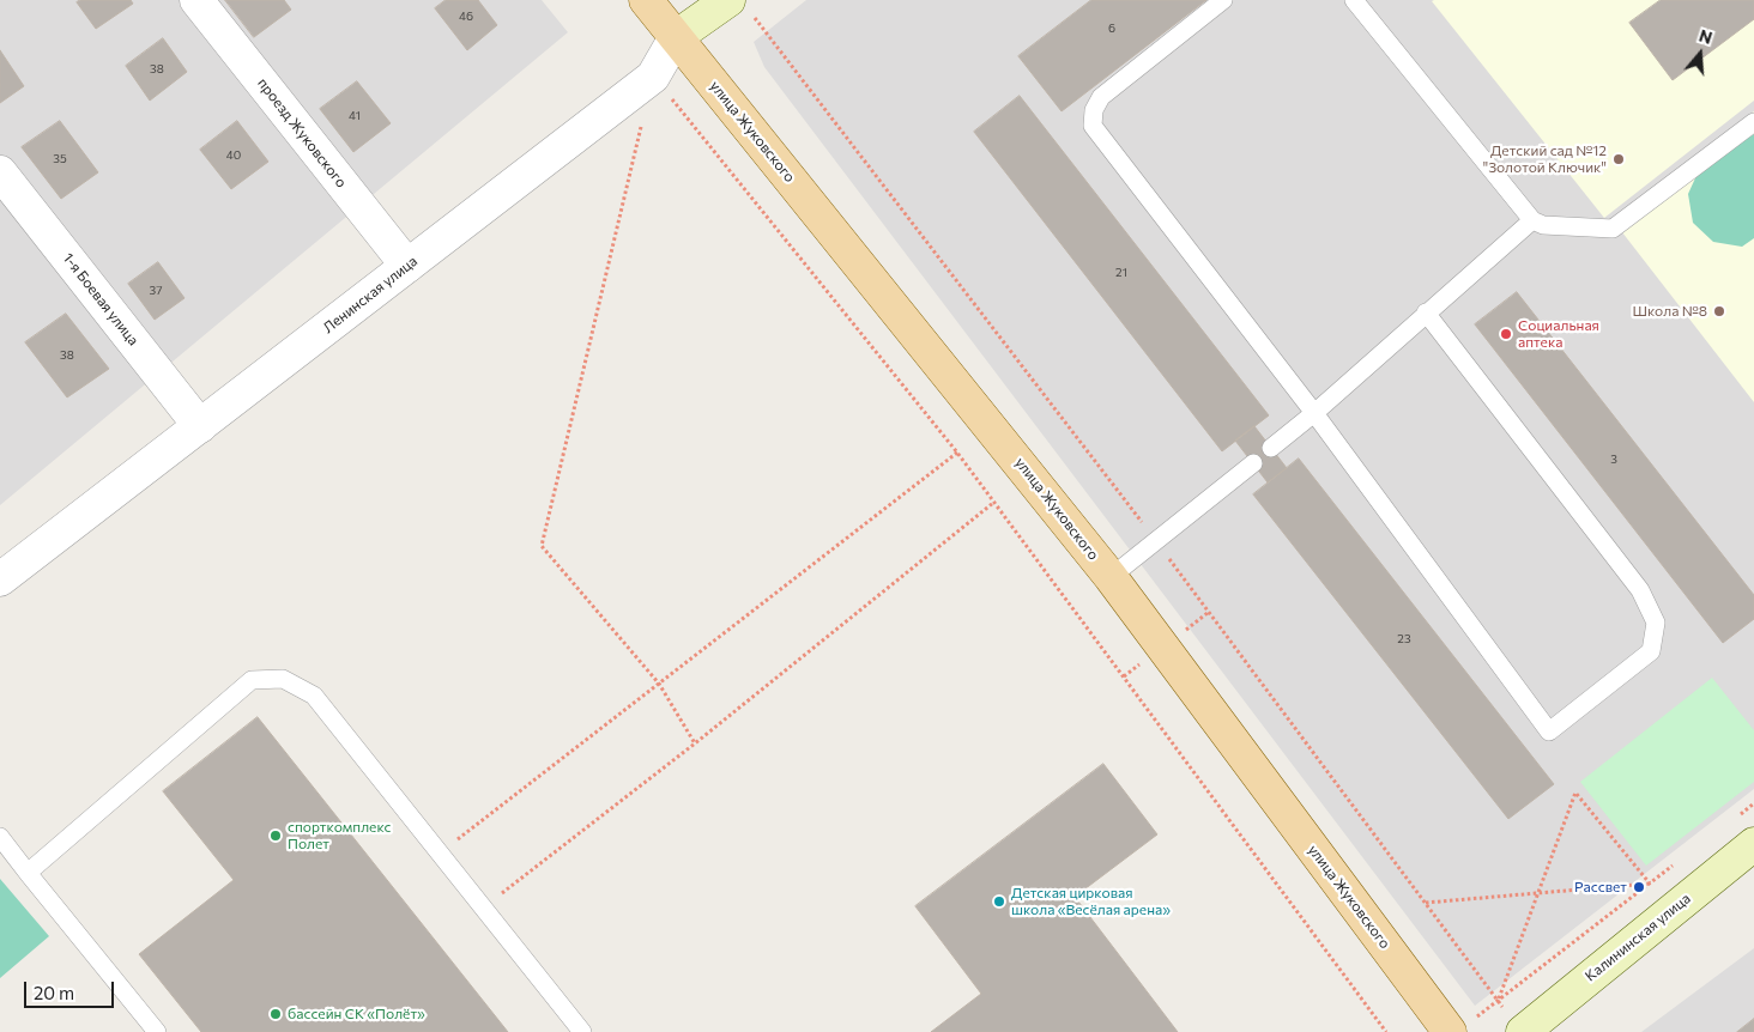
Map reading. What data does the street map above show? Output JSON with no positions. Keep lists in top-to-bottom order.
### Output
{
  "streets": {
    "main road": ["улица Жуковского", "Ленинская улица", "Калининская улица"],
    "street": ["проезд Жуковского", "1-я Боевая улица"]
  },
  "crossings": [
    ["улица Жуковского", "Ленинская улица"],
    ["проезд Жуковского", "Ленинская улица"],
    ["Ленинская улица", "1-я Боевая улица"]
  ],
  "places": [
    "Детский сад №12 \"Золотой Ключик\"",
    "Школа №8",
    "Социальная аптека",
    "спорткомплекс Полет",
    "Рассвет",
    "Детская цирковая школа «Весёлая арена»",
    "бассейн СК «Полёт»"
  ],
  "house_numbers": [
    "46",
    "6",
    "38",
    "41",
    "40",
    "35",
    "21",
    "37",
    "38",
    "3",
    "23"
  ],
  "scale_bar": "20 m",
  "north": "top"
}
